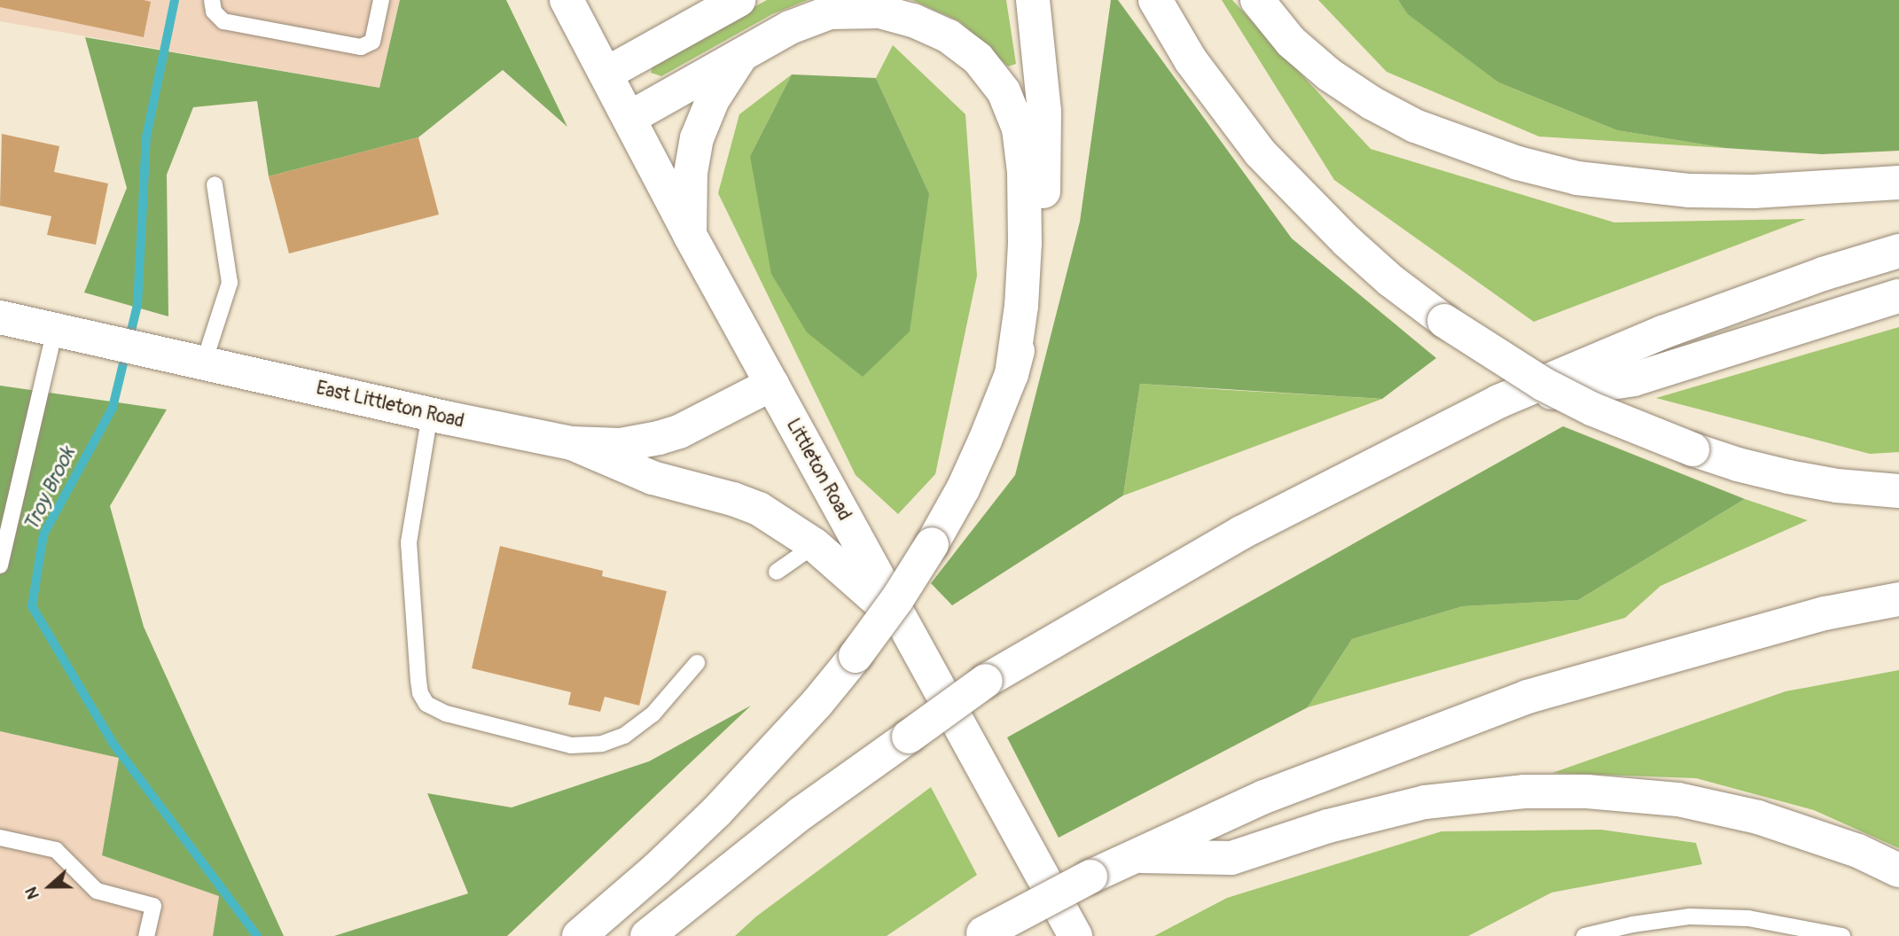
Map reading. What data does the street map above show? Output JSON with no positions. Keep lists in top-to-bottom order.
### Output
{
  "streets": {
    "main road": ["East Littleton Road", "Littleton Road"]
  },
  "crossings": [
    ["East Littleton Road", "Littleton Road"]
  ],
  "water": ["Troy Brook"],
  "north": "left"
}
